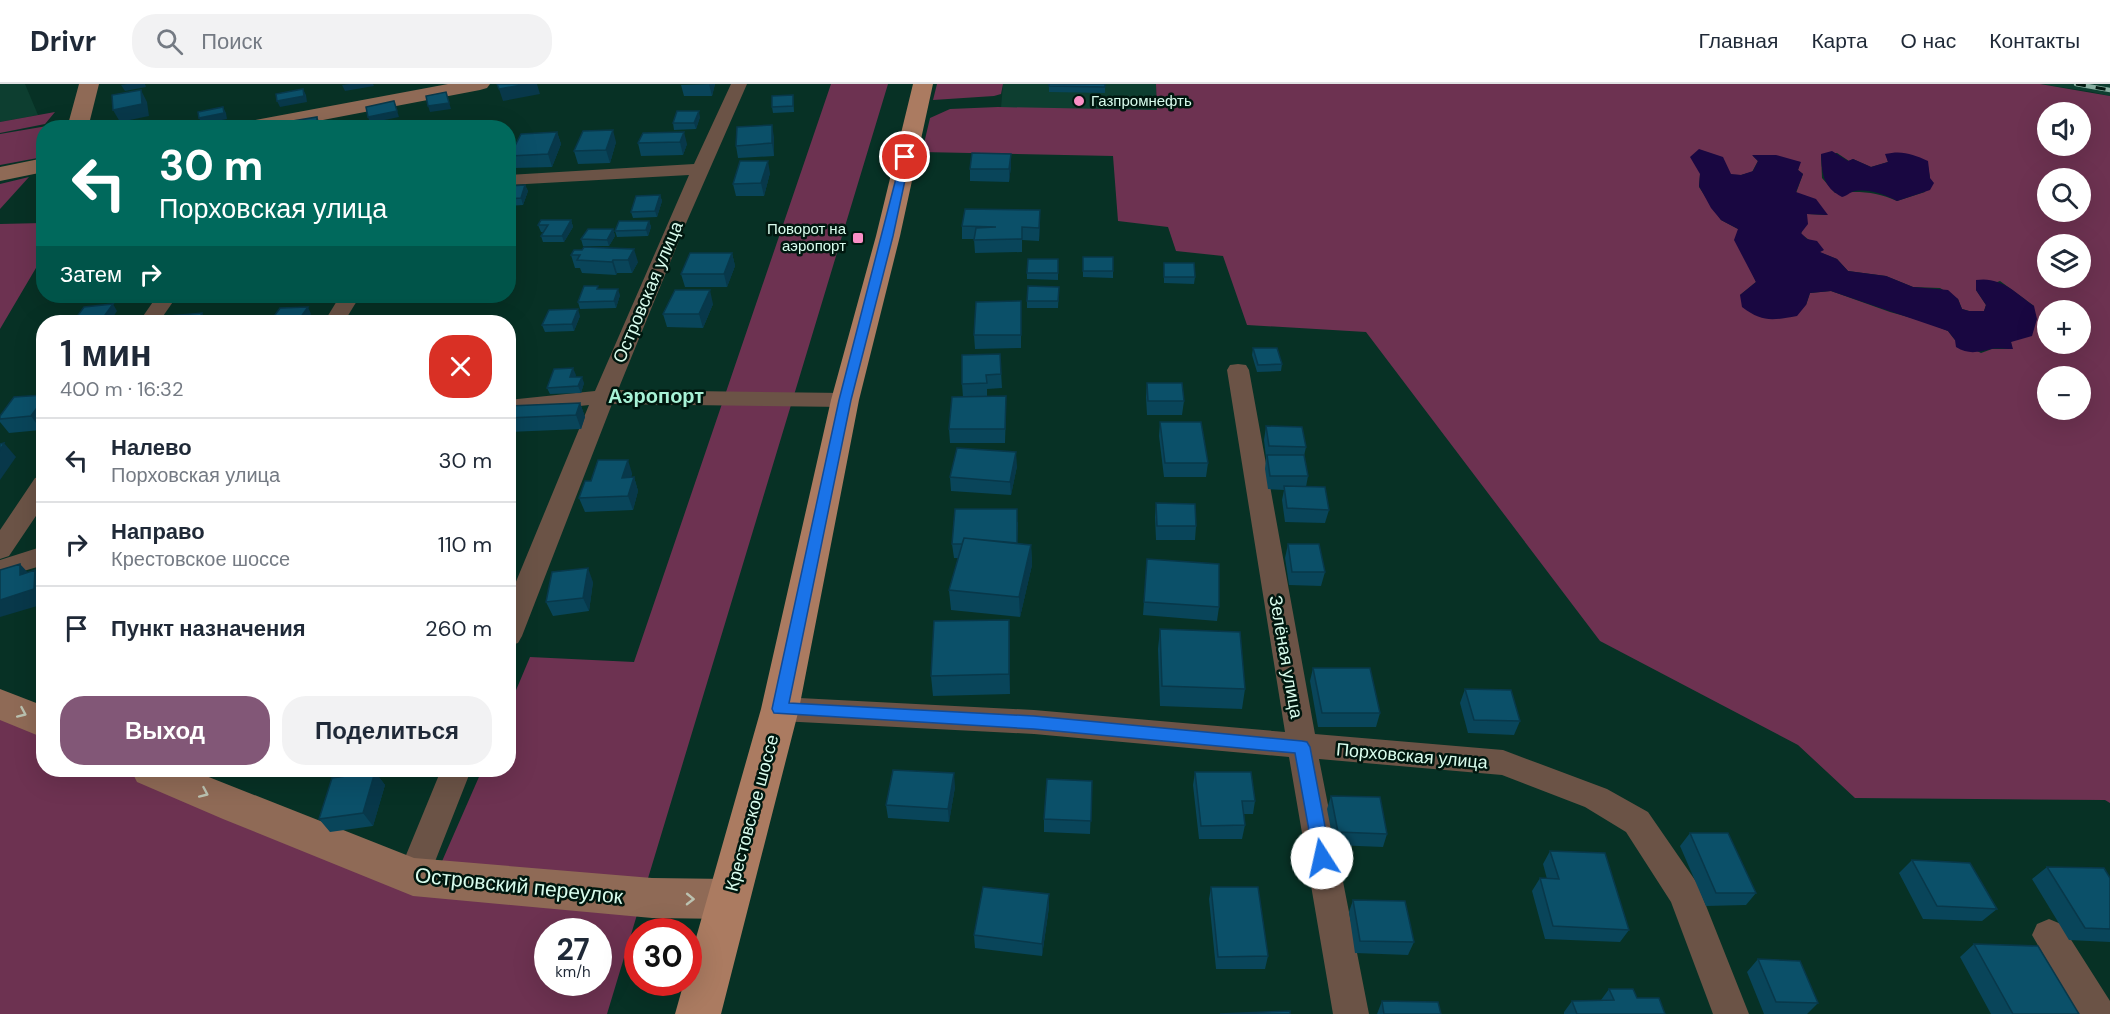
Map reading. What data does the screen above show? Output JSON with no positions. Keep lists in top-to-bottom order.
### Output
{
  "streets": {
    "main road": ["Крестовское шоссе"],
    "street": [
      "Островская улица",
      "Зелёная улица",
      "Порховская улица",
      "Островский переулок"
    ]
  },
  "crossings": [
    ["Зелёная улица", "Порховская улица"],
    ["Порховская улица", "Крестовское шоссе"],
    ["Крестовское шоссе", "Островский переулок"]
  ],
  "one_way": ["Островский переулок"],
  "districts": ["Аэропорт"],
  "places": {
    "other": ["Газпромнефть"],
    "transit": ["Поворот на аэропорт"]
  },
  "page": {
    "header": "Drivr",
    "search": "Поиск",
    "nav": [
      "Главная",
      "Карта",
      "О нас",
      "Контакты"
    ],
    "map_buttons": ["+", "−"],
    "turn": ["30 m", "Порховская улица"],
    "then": "Затем",
    "heading": ["1 мин", "400 m · 16:32"],
    "list": [
      {
        "name": "Налево",
        "note": "Порховская улица",
        "value": "30 m"
      },
      {
        "name": "Направо",
        "note": "Крестовское шоссе",
        "value": "110 m"
      },
      {
        "name": "Пункт назначения",
        "value": "260 m"
      }
    ],
    "buttons": ["Выход", "Поделиться"],
    "speed": "27 km/h",
    "limit": "30"
  }
}
